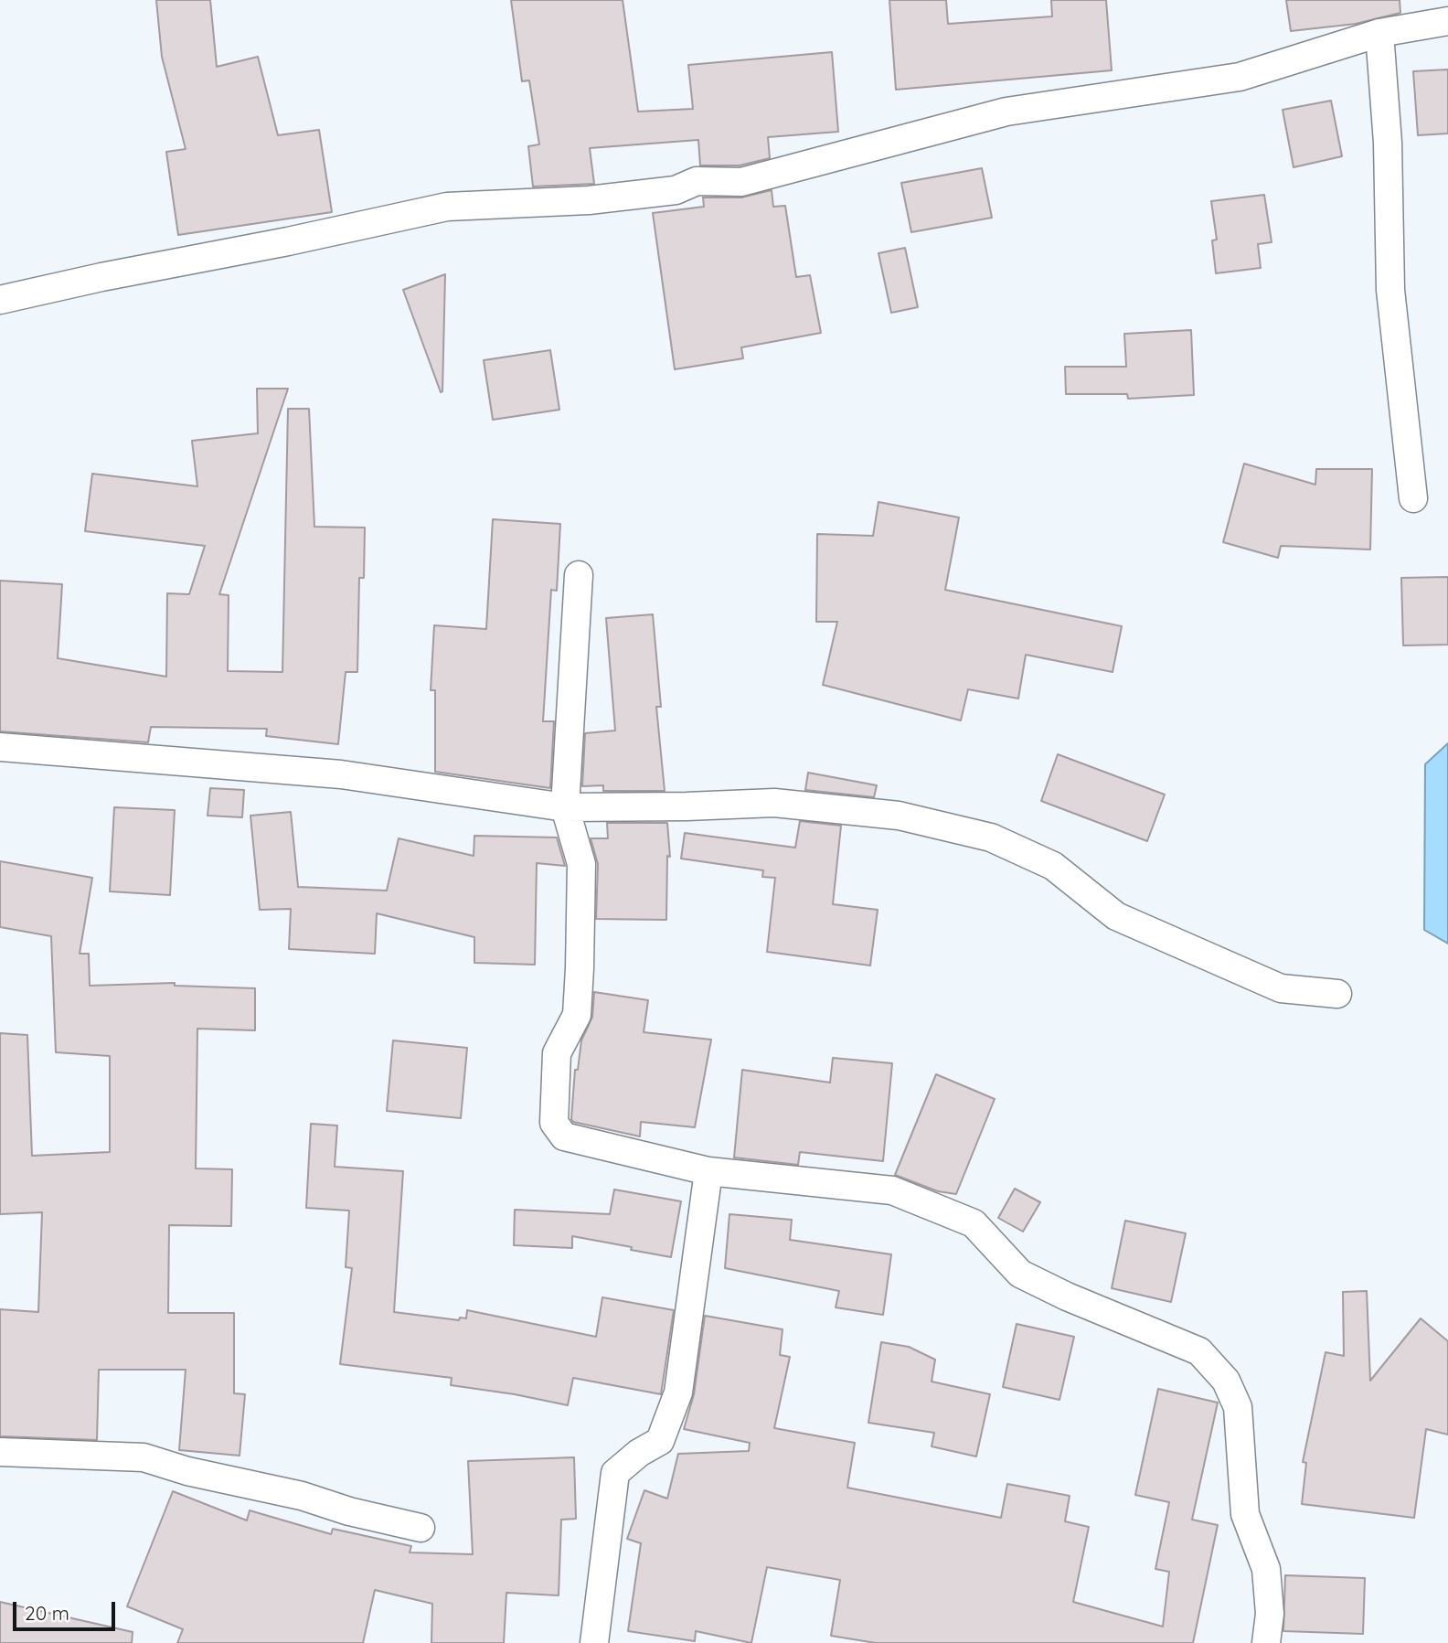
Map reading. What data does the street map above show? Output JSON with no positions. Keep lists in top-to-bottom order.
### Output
{
  "scale_bar": "20 m"
}
